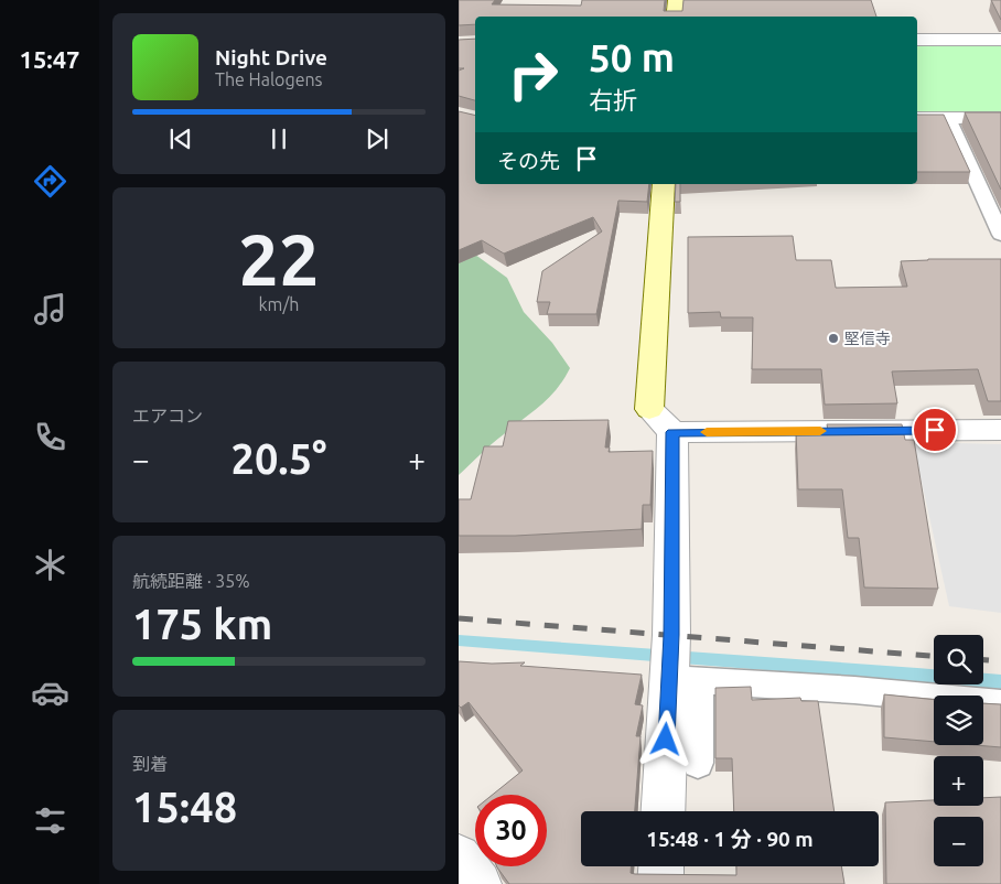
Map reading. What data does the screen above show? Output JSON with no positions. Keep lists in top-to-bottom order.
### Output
{
  "places": ["堅信寺"],
  "page": {
    "tabs": "15:47",
    "turn": ["50 m", "右折"],
    "song": ["Night Drive", "The Halogens"],
    "then": "その先",
    "tile": [
      ["22", "km/h"],
      "エアコン",
      ["航続距離 · 35%", "175 km"],
      ["到着", "15:48"]
    ],
    "heat": ["−", "20.5°", "+"],
    "map_buttons": ["+", "−"],
    "limit": "30",
    "trip": "15:48 · 1 分 · 90 m"
  }
}
